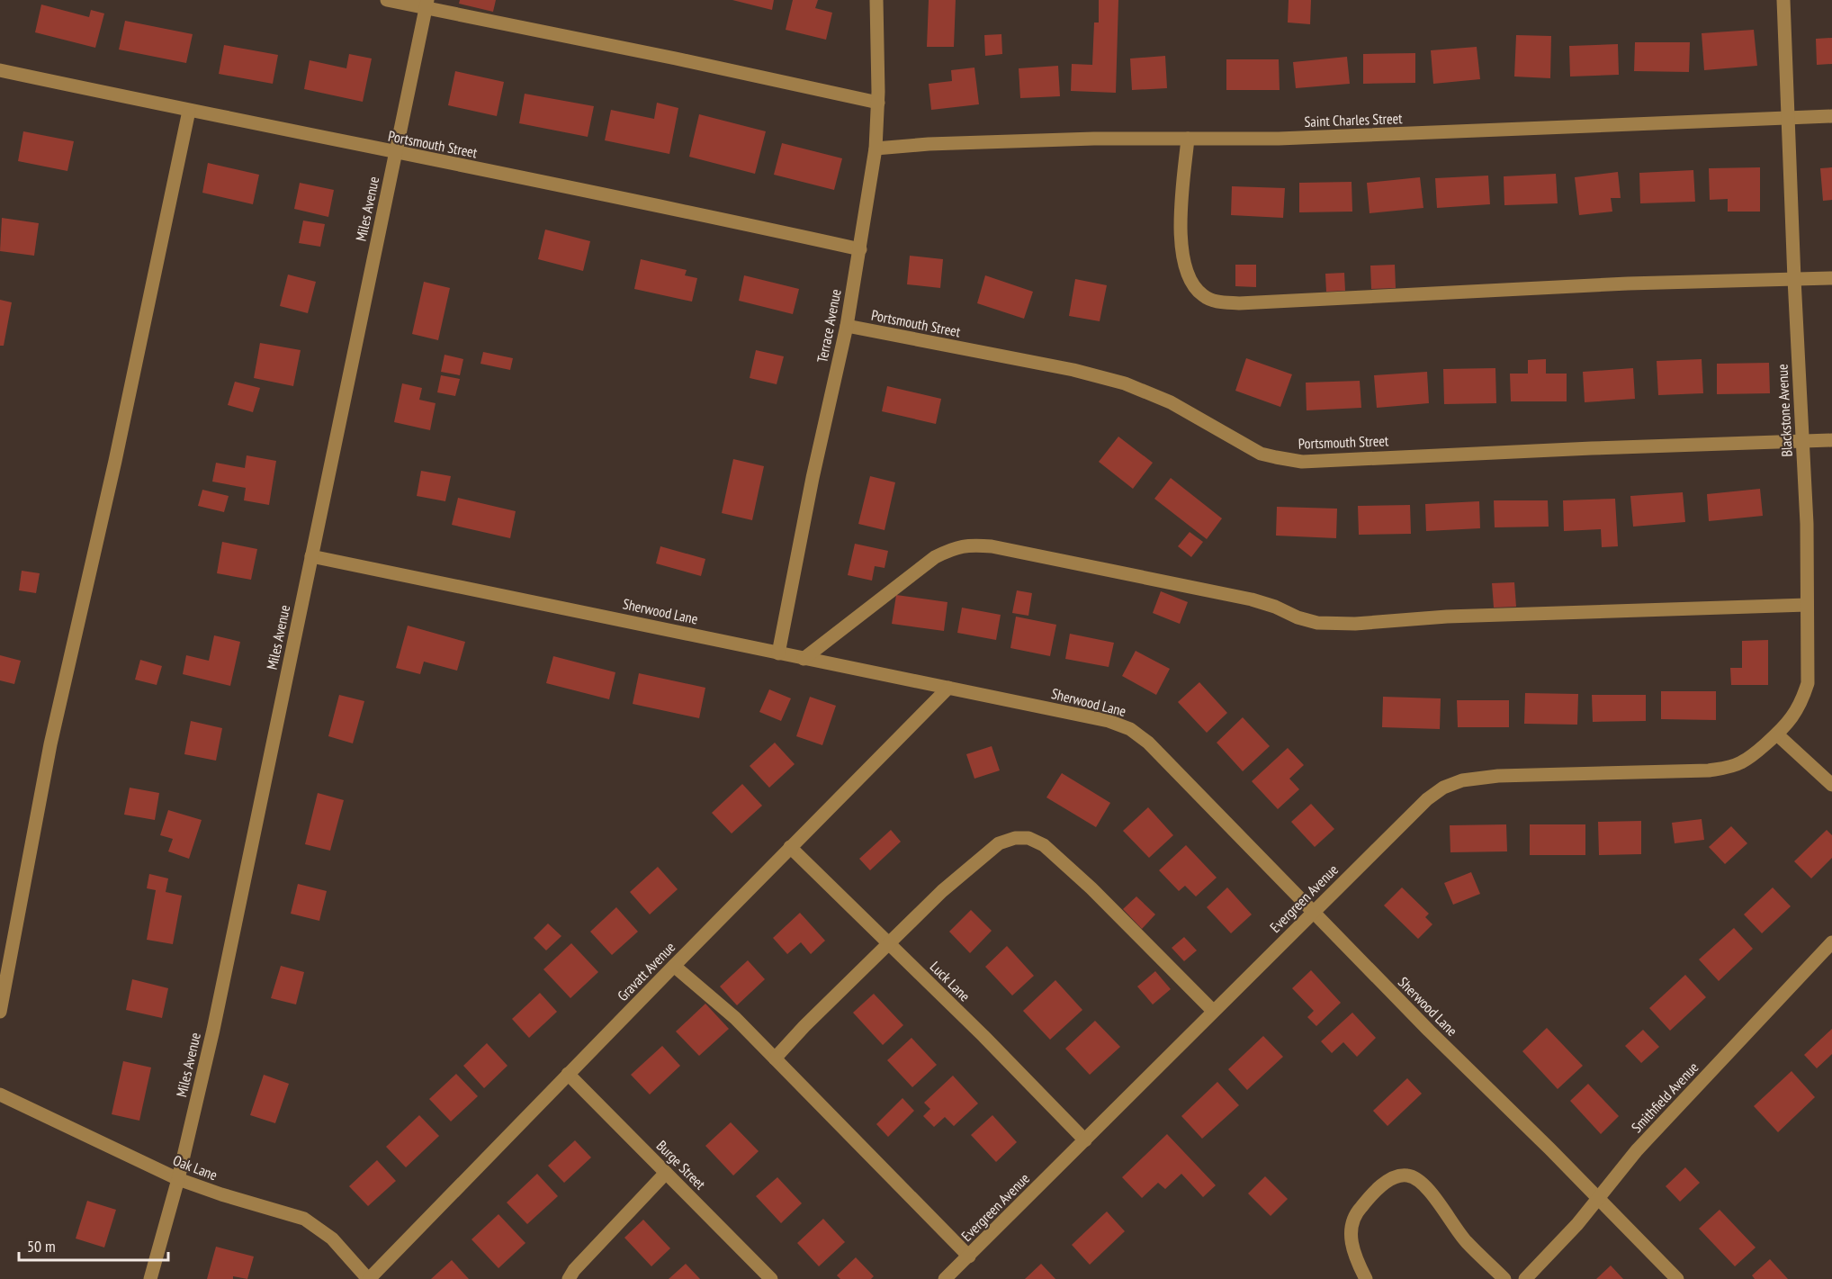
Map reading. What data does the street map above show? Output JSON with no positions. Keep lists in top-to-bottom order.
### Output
{
  "streets": {
    "street": [
      "Saint Charles Street",
      "Portsmouth Street",
      "Miles Avenue",
      "Terrace Avenue",
      "Blackstone Avenue",
      "Sherwood Lane",
      "Evergreen Avenue",
      "Gravatt Avenue",
      "Luck Lane",
      "Smithfield Avenue",
      "Burge Street",
      "Oak Lane"
    ]
  },
  "crossings": [
    ["Saint Charles Street", "Terrace Avenue"],
    ["Saint Charles Street", "Blackstone Avenue"],
    ["Portsmouth Street", "Miles Avenue"],
    ["Portsmouth Street", "Terrace Avenue"],
    ["Portsmouth Street", "Blackstone Avenue"],
    ["Miles Avenue", "Sherwood Lane"],
    ["Miles Avenue", "Oak Lane"],
    ["Terrace Avenue", "Sherwood Lane"],
    ["Blackstone Avenue", "Evergreen Avenue"],
    ["Sherwood Lane", "Evergreen Avenue"],
    ["Sherwood Lane", "Gravatt Avenue"],
    ["Sherwood Lane", "Smithfield Avenue"],
    ["Evergreen Avenue", "Luck Lane"],
    ["Gravatt Avenue", "Luck Lane"],
    ["Gravatt Avenue", "Burge Street"],
    ["Gravatt Avenue", "Oak Lane"]
  ],
  "scale_bar": "50 m"
}
